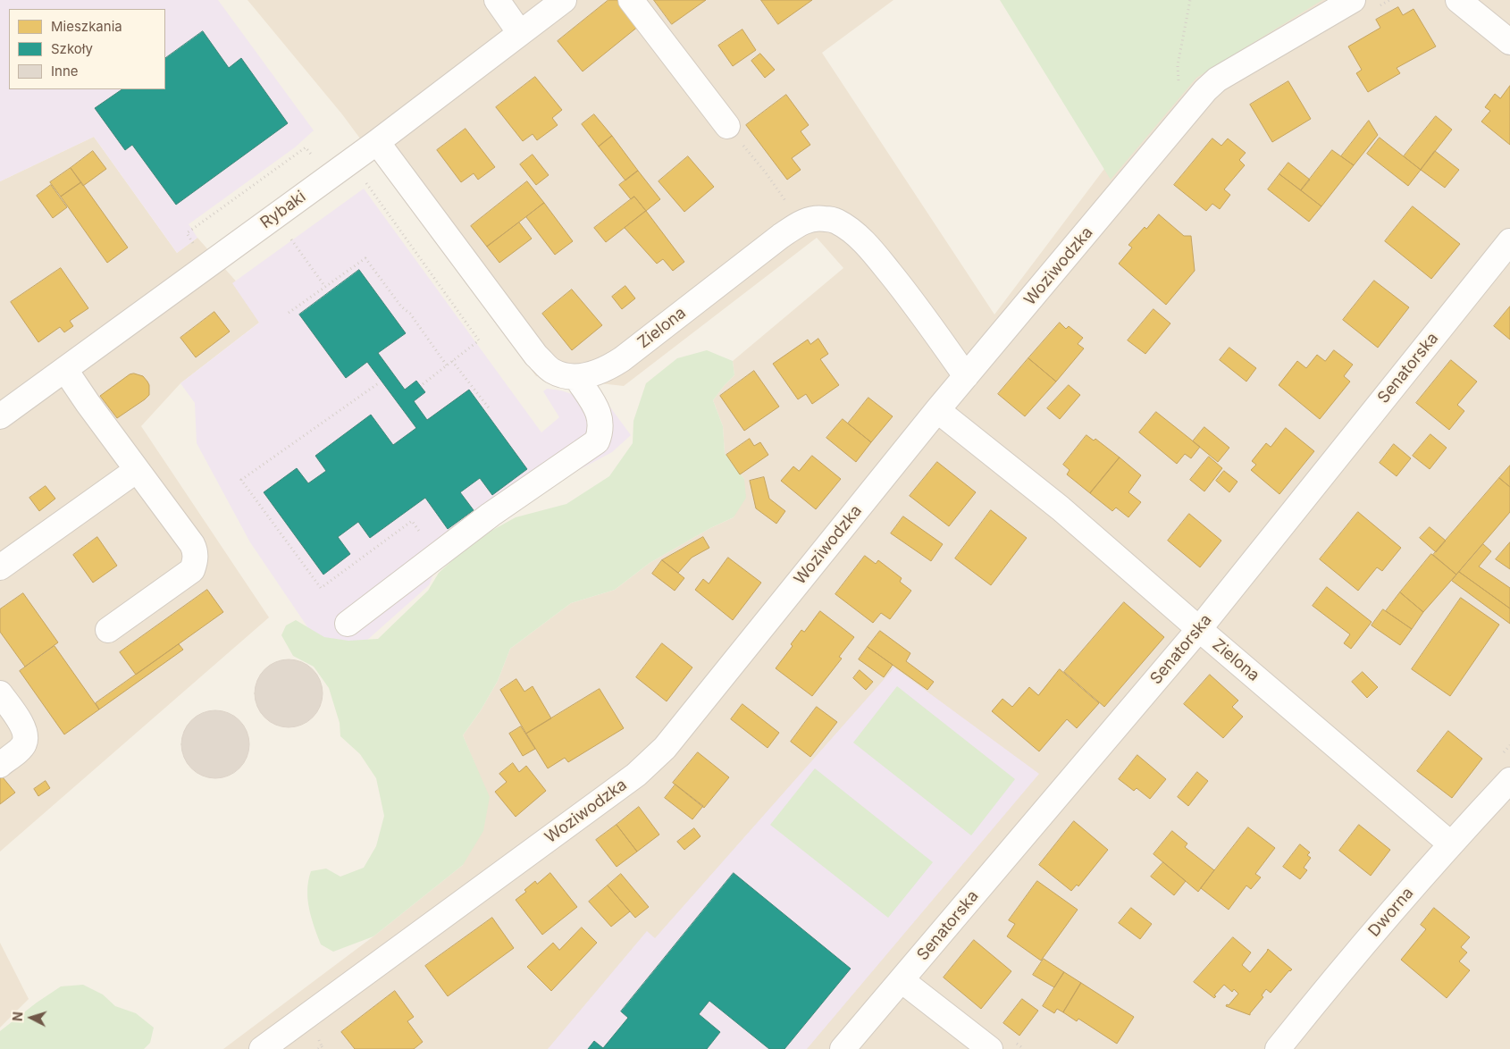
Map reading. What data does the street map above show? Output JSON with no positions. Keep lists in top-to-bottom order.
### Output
{
  "streets": {
    "street": [
      "Rybaki",
      "Woziwodzka",
      "Zielona",
      "Senatorska",
      "Dworna"
    ]
  },
  "crossings": [
    ["Rybaki", "Zielona"],
    ["Woziwodzka", "Zielona"],
    ["Zielona", "Senatorska"],
    ["Zielona", "Dworna"]
  ],
  "legend": ["Mieszkania", "Szkoły", "Inne"],
  "north": "left"
}
